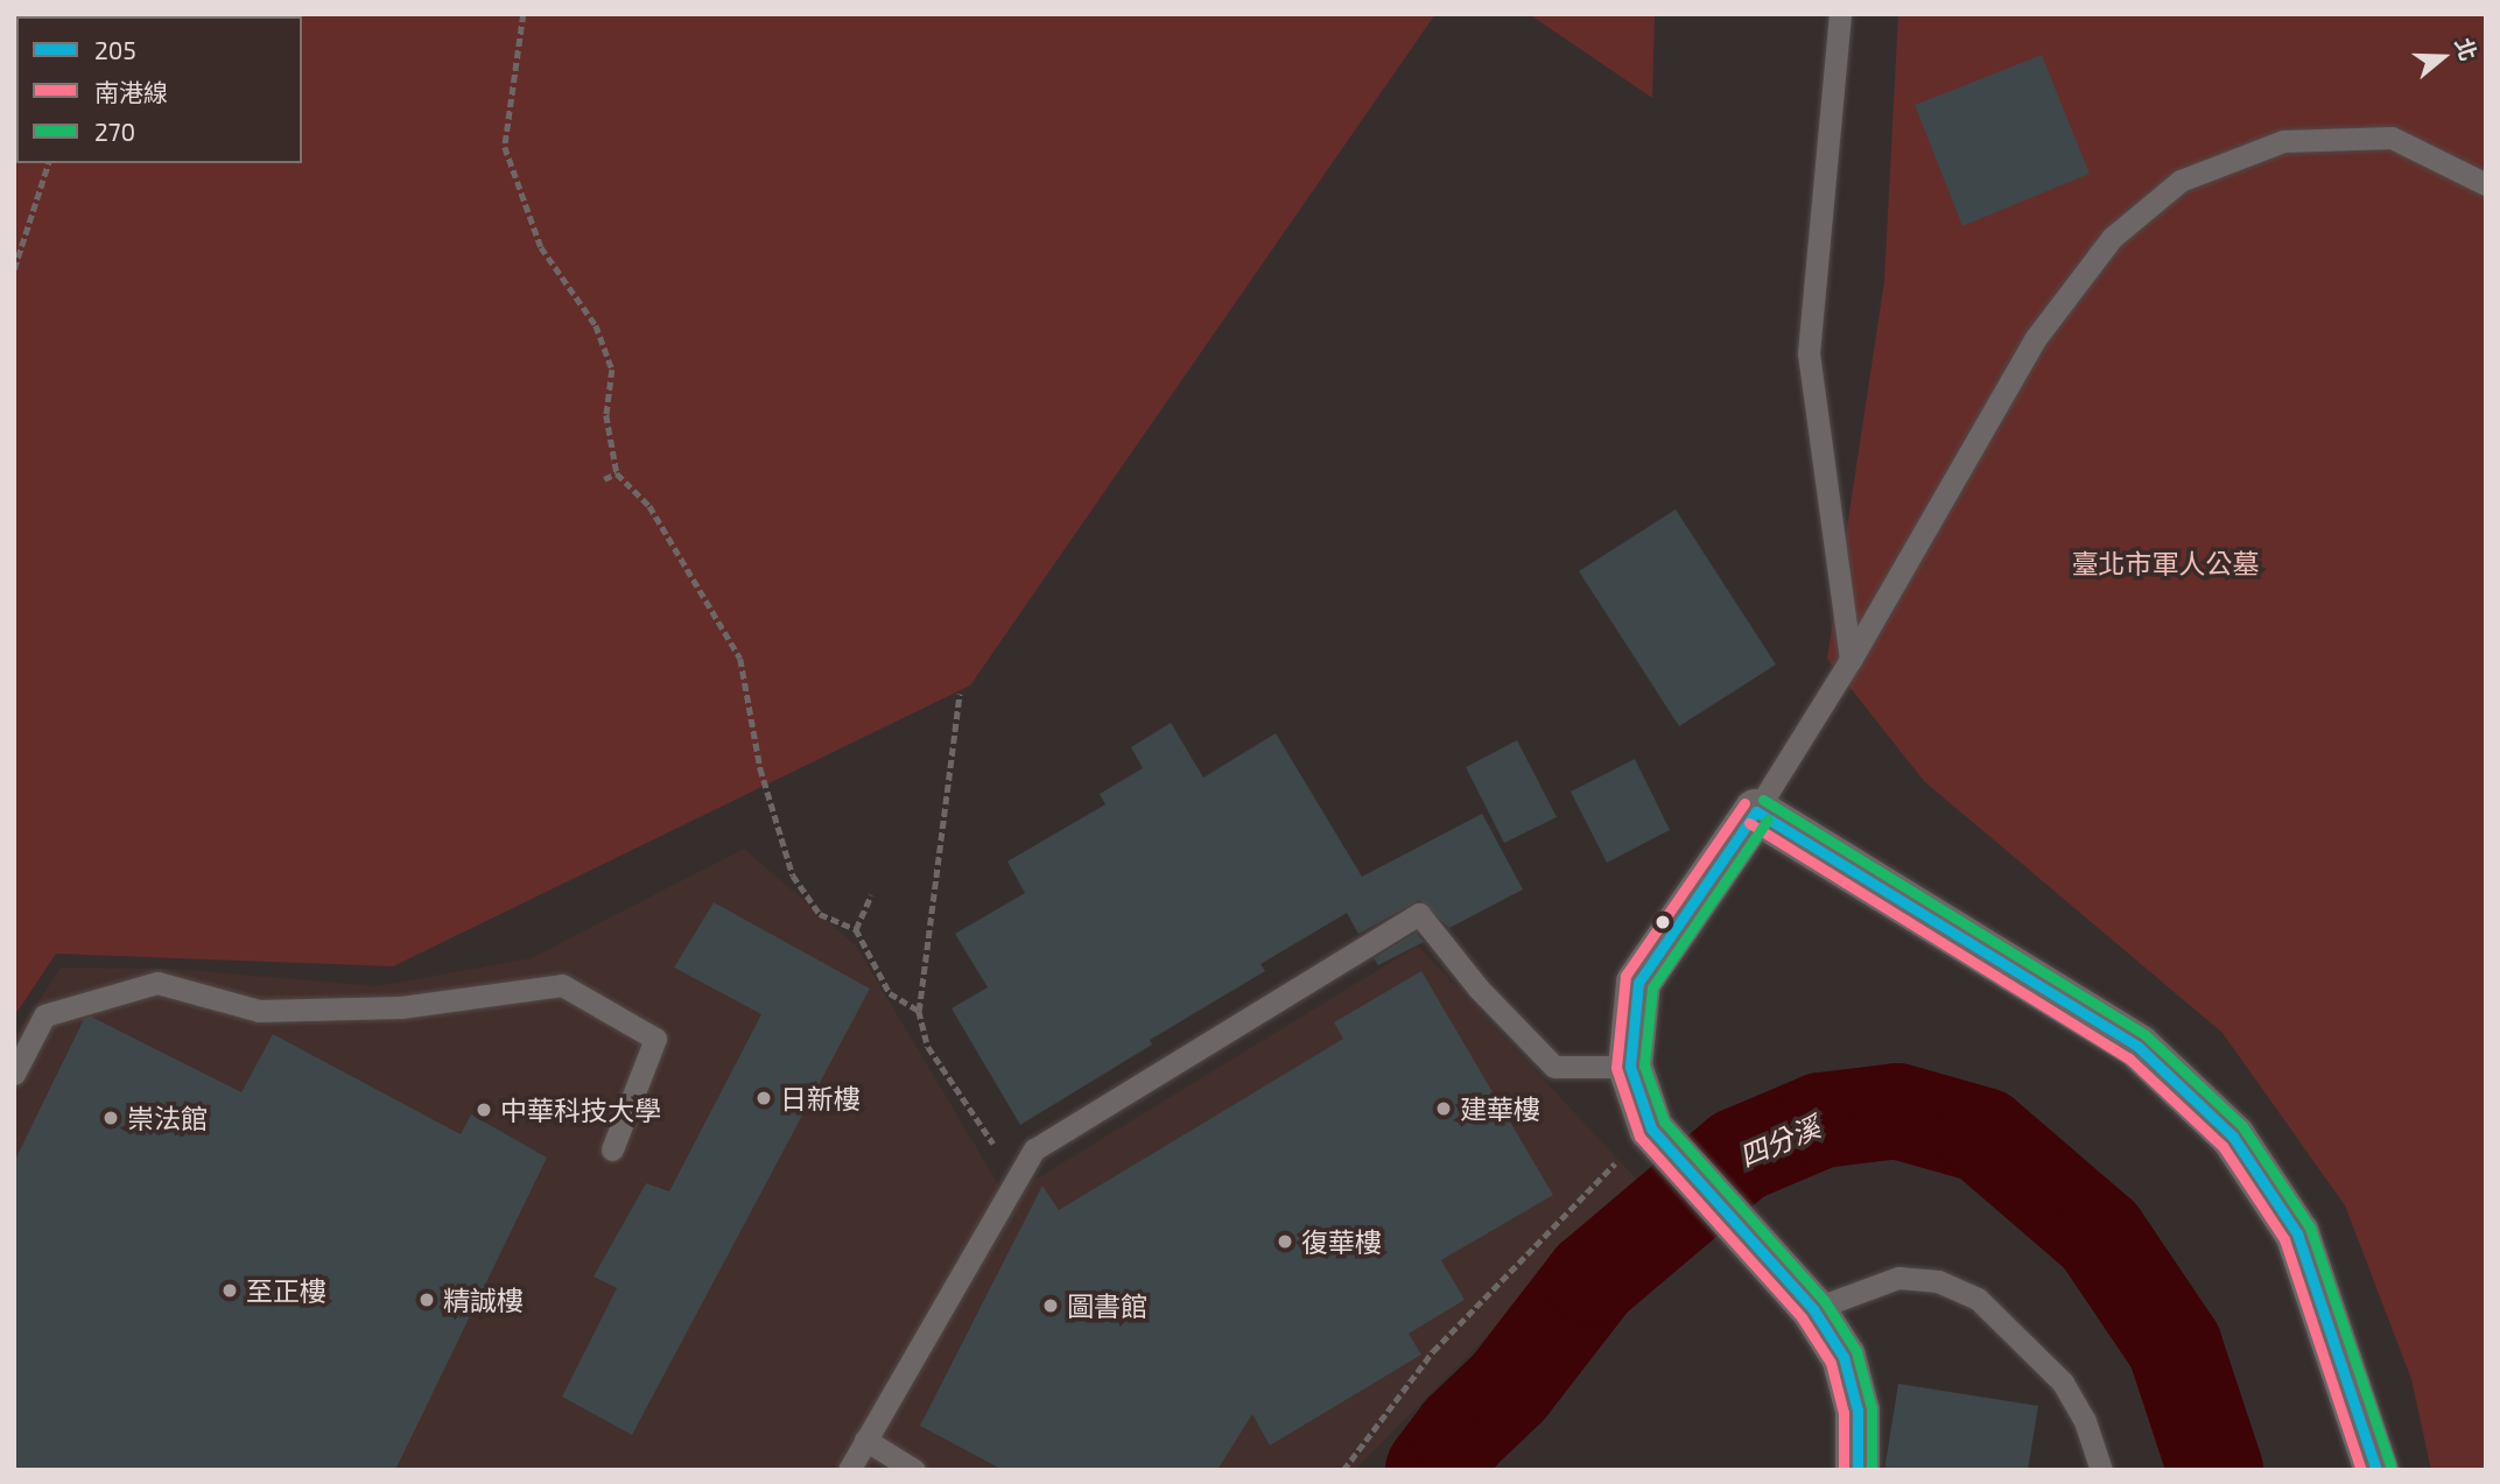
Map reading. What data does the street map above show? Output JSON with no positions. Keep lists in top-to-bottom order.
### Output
{
  "water": ["四分溪"],
  "parks": ["臺北市軍人公墓"],
  "places": [
    "日新樓",
    "建華樓",
    "中華科技大學",
    "崇法館",
    "復華樓",
    "至正樓",
    "精誠樓",
    "圖書館"
  ],
  "lines": ["transit line 270", "transit line 南港線", "transit line 205"],
  "legend": ["205", "南港線", "270"],
  "north": "right"
}
